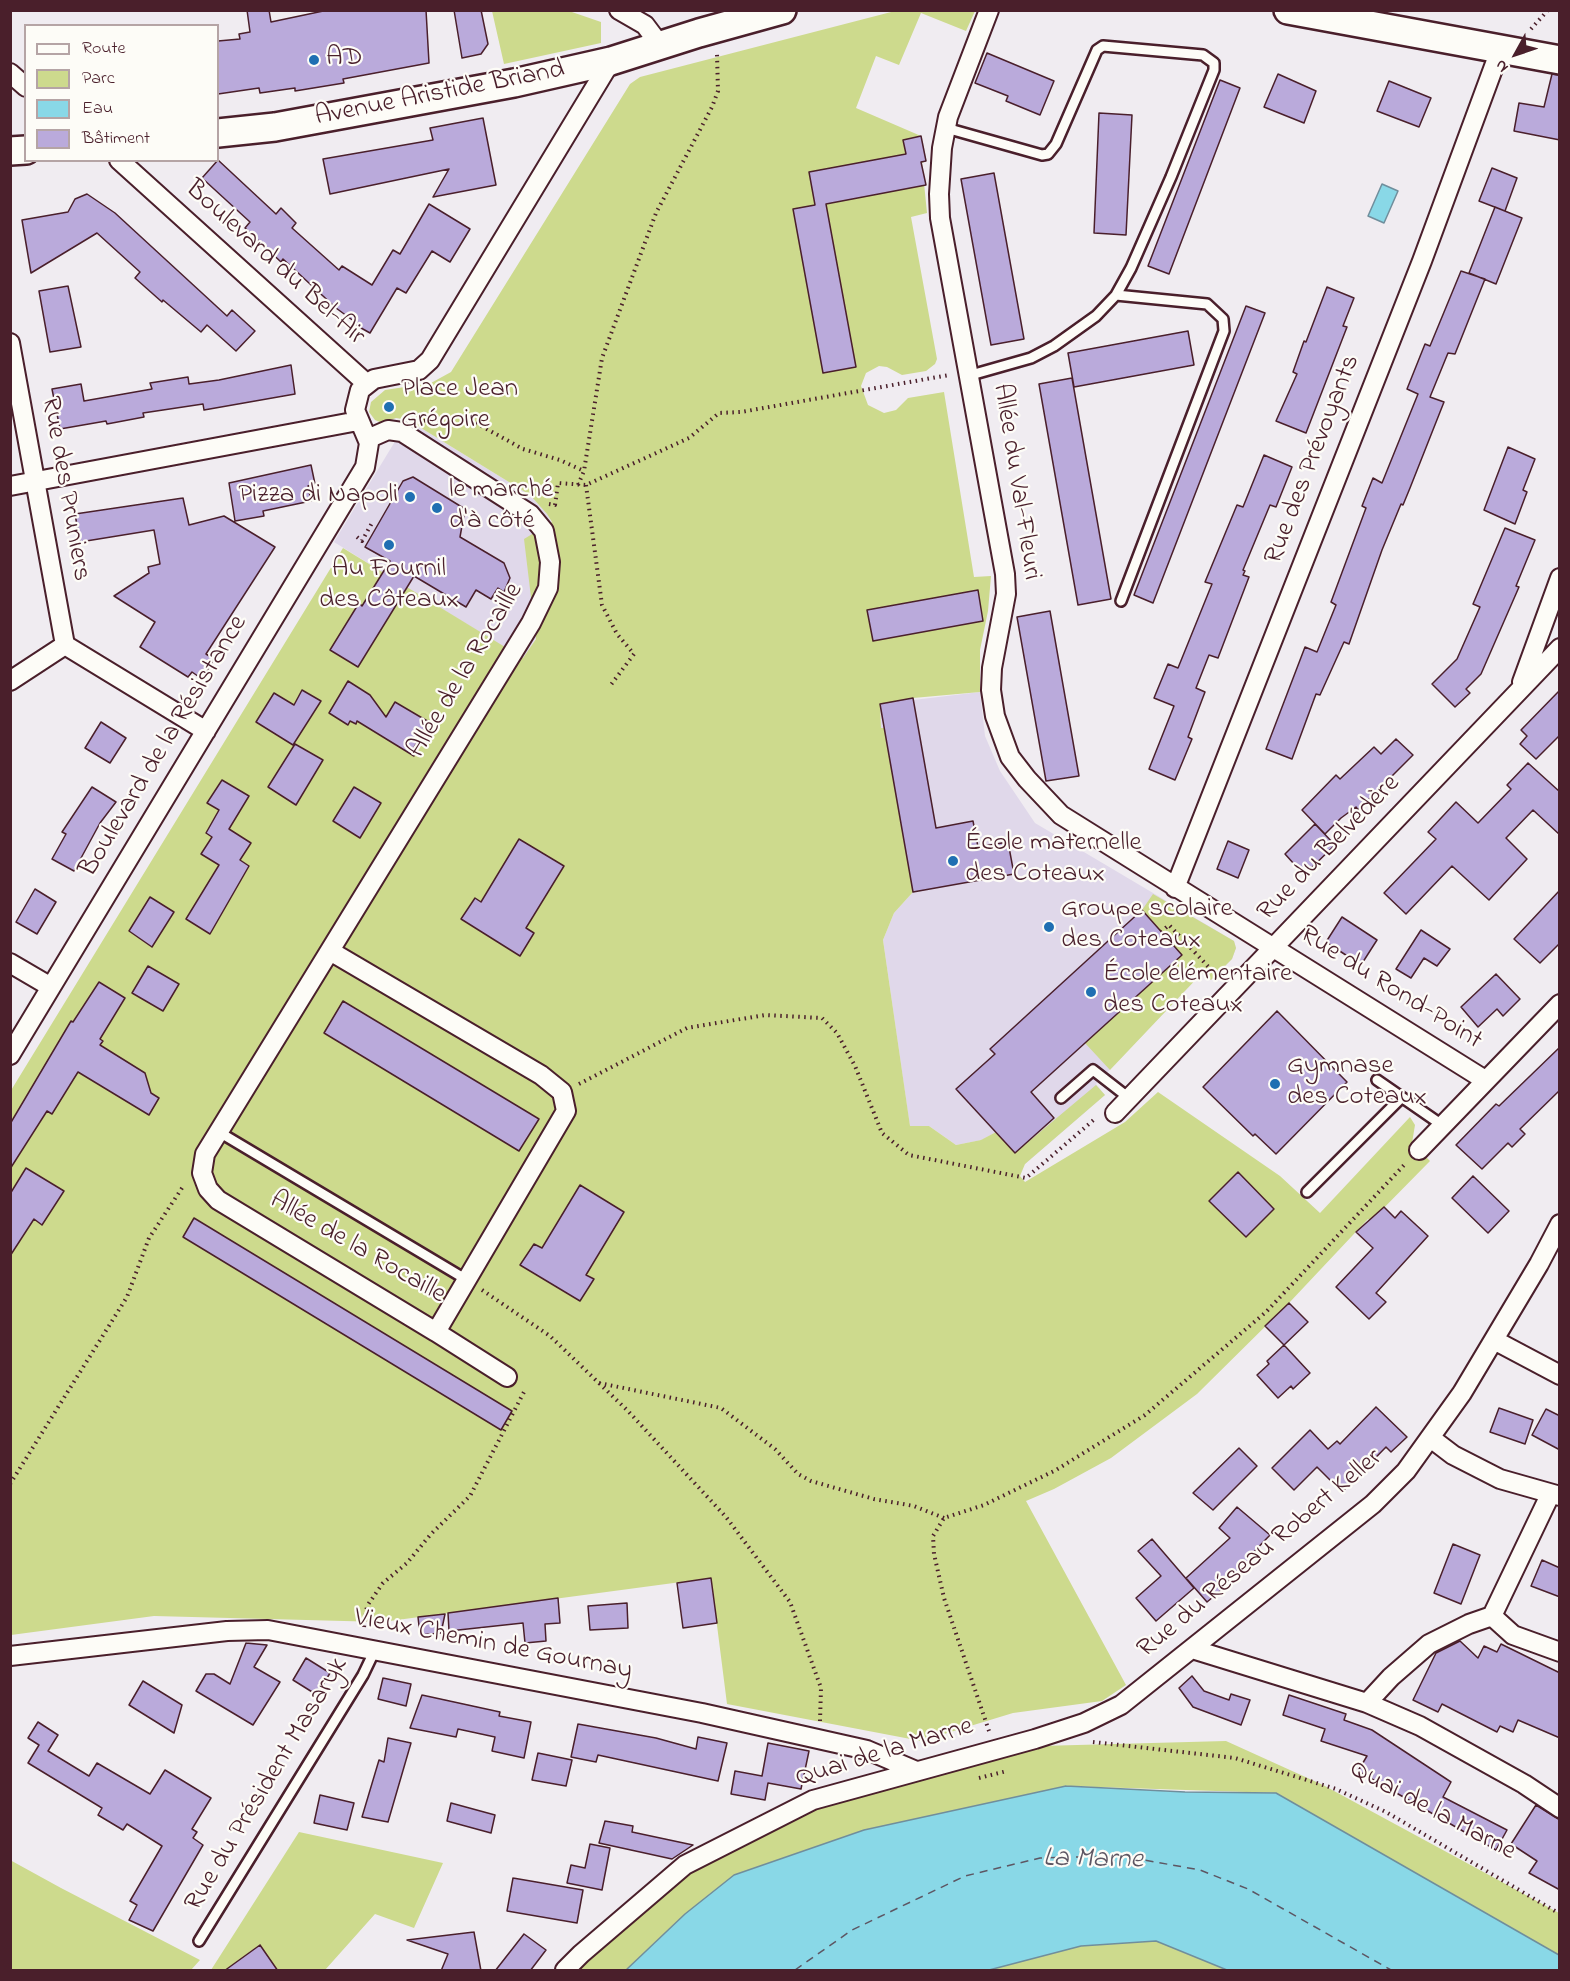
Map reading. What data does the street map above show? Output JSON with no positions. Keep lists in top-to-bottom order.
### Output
{
  "streets": {
    "street": [
      "Avenue Aristide Briand",
      "Boulevard du Bel-Air",
      "Rue des Prévoyants",
      "Allée du Val-Fleuri",
      "Rue des Pruniers",
      "Allée de la Rocaille",
      "Boulevard de la Résistance",
      "Rue du Belvédère",
      "Rue du Rond-Point",
      "Rue du Réseau Robert Keller",
      "Vieux Chemin de Gournay",
      "Quai de la Marne"
    ],
    "lane": ["Rue du Président Masaryk"]
  },
  "crossings": [
    ["Rue des Prévoyants", "Allée du Val-Fleuri"],
    ["Rue des Prévoyants", "Rue du Rond-Point"],
    ["Allée du Val-Fleuri", "Rue du Rond-Point"],
    ["Rue des Pruniers", "Allée de la Rocaille"],
    ["Allée de la Rocaille", "Boulevard de la Résistance"],
    ["Rue du Belvédère", "Rue du Rond-Point"],
    ["Rue du Réseau Robert Keller", "Quai de la Marne"],
    ["Vieux Chemin de Gournay", "Quai de la Marne"],
    ["Vieux Chemin de Gournay", "Rue du Président Masaryk"]
  ],
  "water": ["La Marne"],
  "places": [
    "AD",
    "Place Jean Grégoire",
    "Pizza di Napoli",
    "le marché d'à côté",
    "Au Fournil des Côteaux",
    "École maternelle des Coteaux",
    "Groupe scolaire des Coteaux",
    "École élémentaire des Coteaux",
    "Gymnase des Coteaux"
  ],
  "legend": [
    "Route",
    "Parc",
    "Eau",
    "Bâtiment"
  ],
  "north": "bottom left"
}
